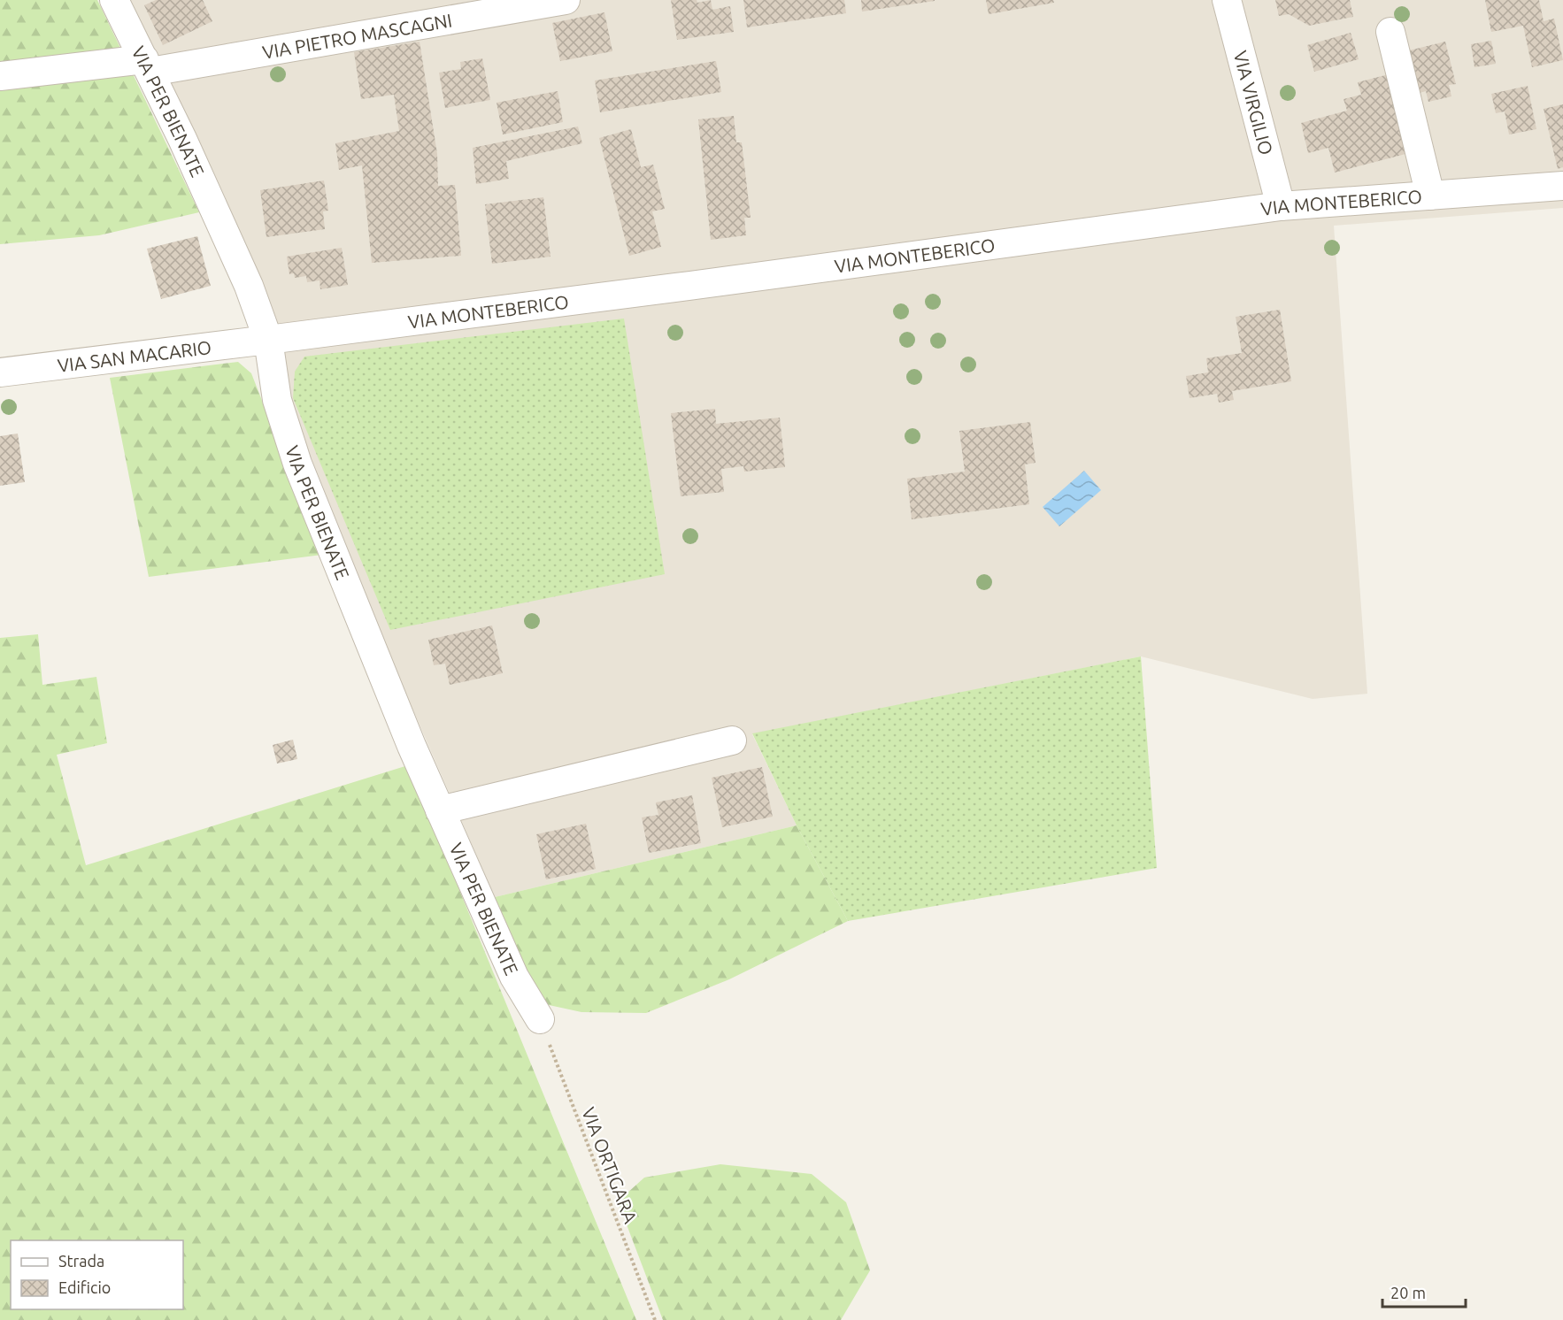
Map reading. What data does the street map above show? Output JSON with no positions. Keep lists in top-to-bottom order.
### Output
{
  "streets": {
    "street": [
      "VIA PIETRO MASCAGNI",
      "VIA VIRGILIO",
      "VIA PER BIENATE",
      "VIA MONTEBERICO",
      "VIA SAN MACARIO"
    ],
    "path": ["VIA ORTIGARA"]
  },
  "crossings": [
    ["VIA PIETRO MASCAGNI", "VIA PER BIENATE"],
    ["VIA VIRGILIO", "VIA MONTEBERICO"],
    ["VIA PER BIENATE", "VIA MONTEBERICO"],
    ["VIA PER BIENATE", "VIA SAN MACARIO"],
    ["VIA PER BIENATE", "VIA ORTIGARA"],
    ["VIA MONTEBERICO", "VIA SAN MACARIO"]
  ],
  "legend": ["Strada", "Edificio"],
  "scale_bar": "20 m"
}
